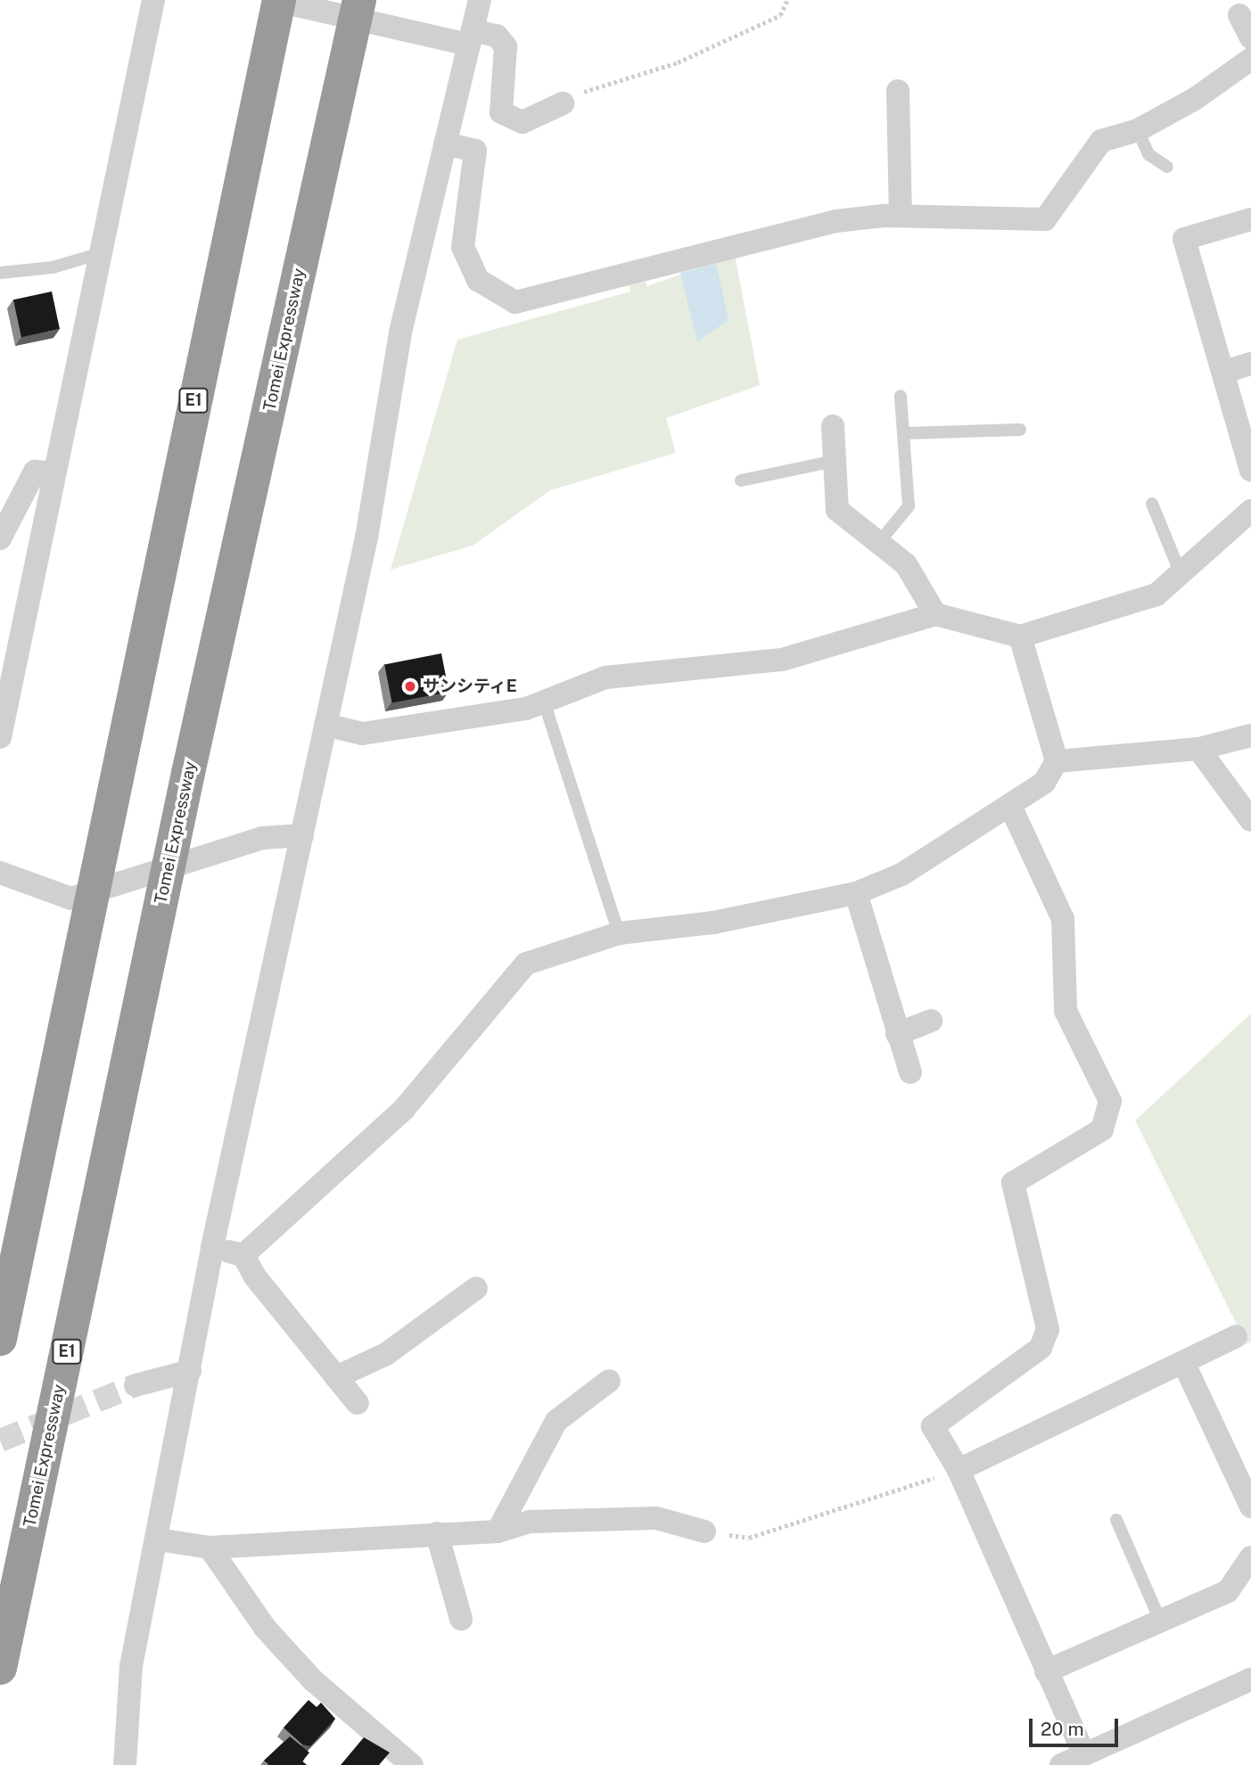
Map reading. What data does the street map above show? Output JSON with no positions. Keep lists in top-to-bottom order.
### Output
{
  "streets": {
    "highway": ["Tomei Expressway", "E1"]
  },
  "places": ["サンシティE"],
  "scale_bar": "20 m"
}
